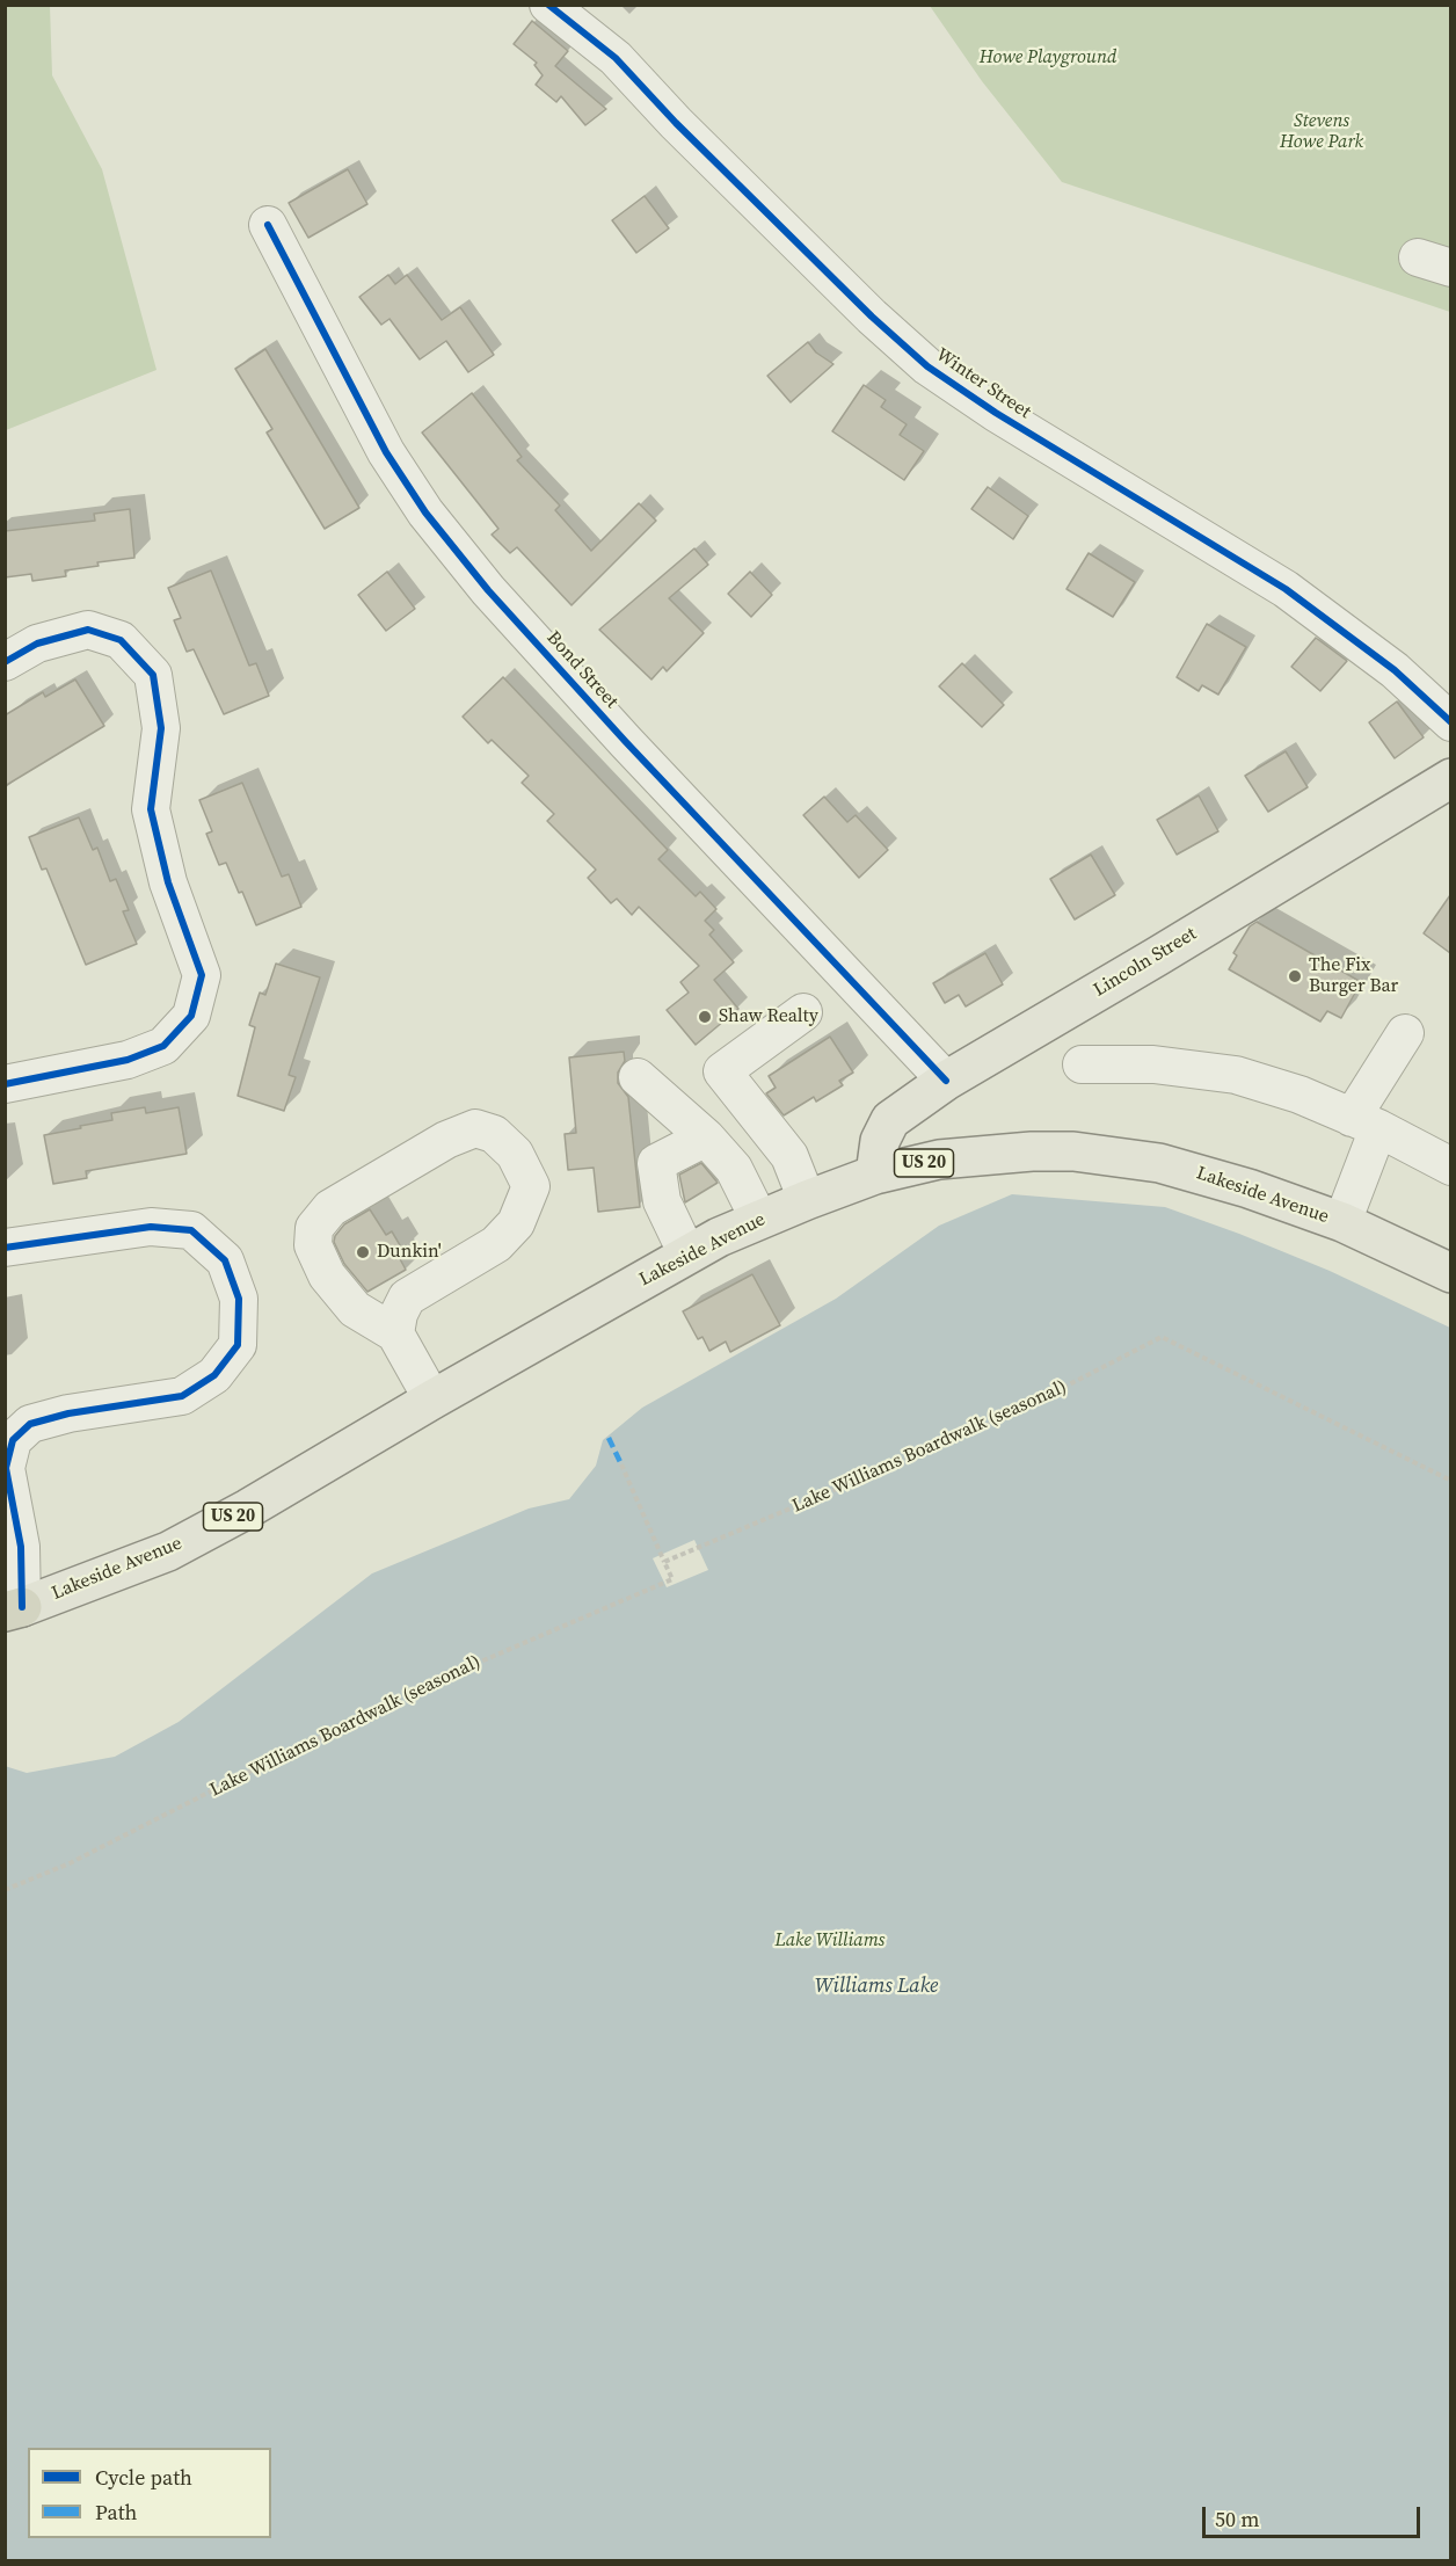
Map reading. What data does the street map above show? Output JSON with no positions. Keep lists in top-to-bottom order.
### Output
{
  "streets": {
    "main road": ["Lincoln Street", "US 20", "Lakeside Avenue"],
    "street": ["Winter Street", "Bond Street"],
    "path": ["Lake Williams Boardwalk (seasonal)"]
  },
  "crossings": [
    ["Bond Street", "Lincoln Street"],
    ["Lincoln Street", "Lakeside Avenue"]
  ],
  "water": ["Williams Lake"],
  "parks": ["Howe Playground", "Stevens Howe Park", "Lake Williams"],
  "places": ["The Fix Burger Bar", "Shaw Realty", "Dunkin'"],
  "legend": ["Cycle path", "Path"],
  "scale_bar": "50 m"
}
